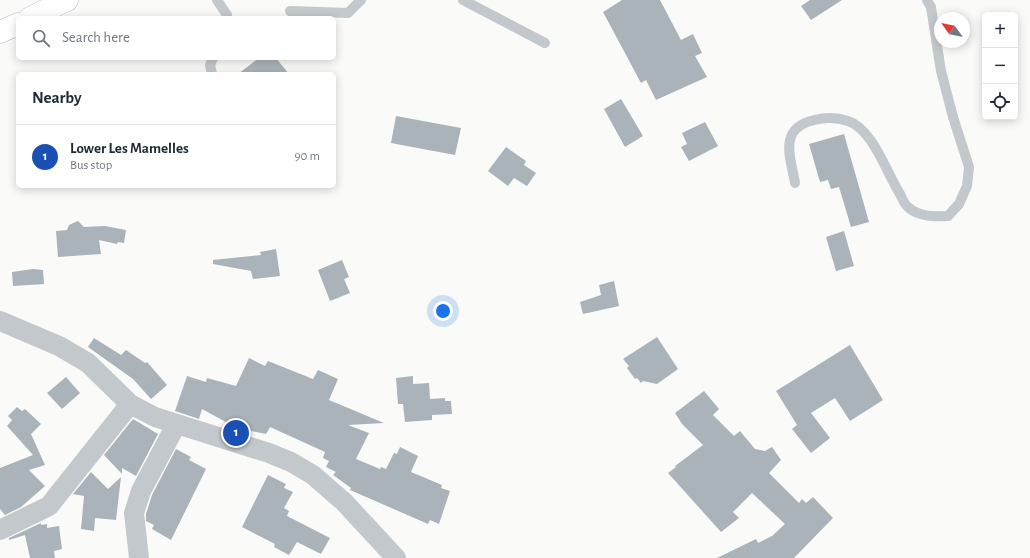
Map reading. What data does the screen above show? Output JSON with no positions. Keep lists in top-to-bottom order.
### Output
{
  "north": "top left",
  "page": {
    "map_buttons": ["+", "−"],
    "search": "Search here",
    "heading": "Nearby",
    "list": [
      {
        "mark": "1",
        "name": "Lower Les Mamelles",
        "note": "Bus stop",
        "value": "90 m"
      }
    ],
    "pins": "1"
  }
}
